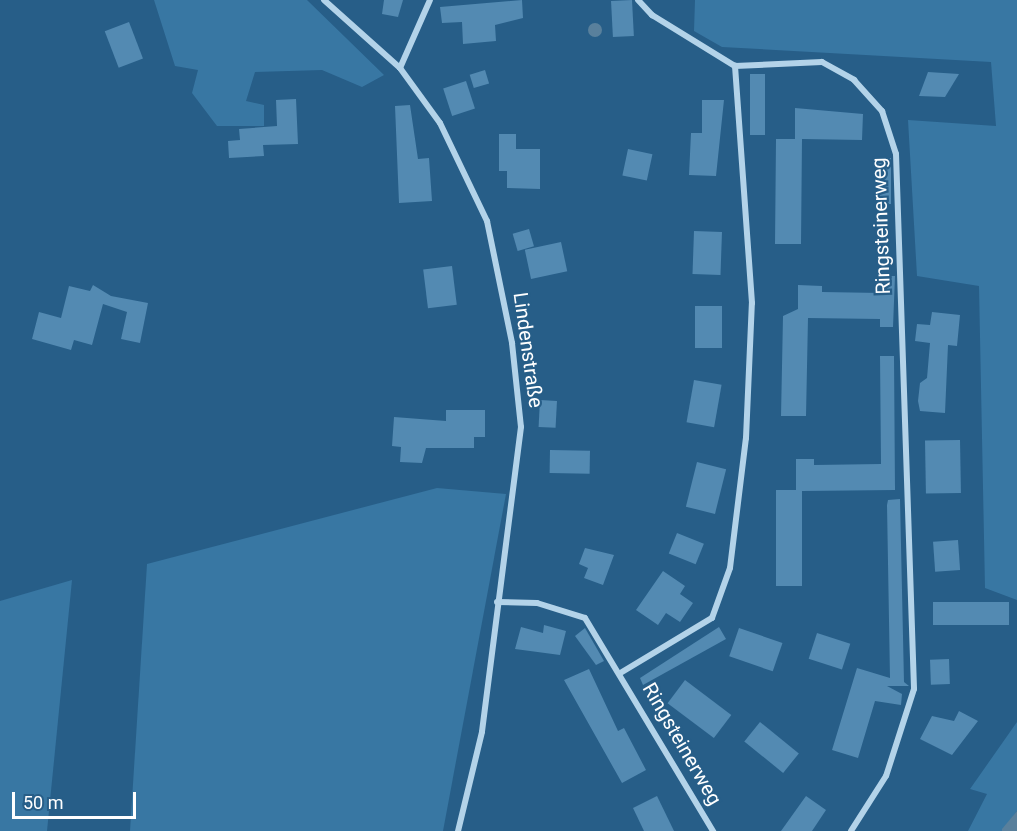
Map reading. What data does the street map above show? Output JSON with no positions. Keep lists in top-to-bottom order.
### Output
{
  "streets": {
    "street": ["Ringsteinerweg", "Lindenstraße"]
  },
  "crossings": [
    ["Ringsteinerweg", "Lindenstraße"]
  ],
  "scale_bar": "50 m"
}
